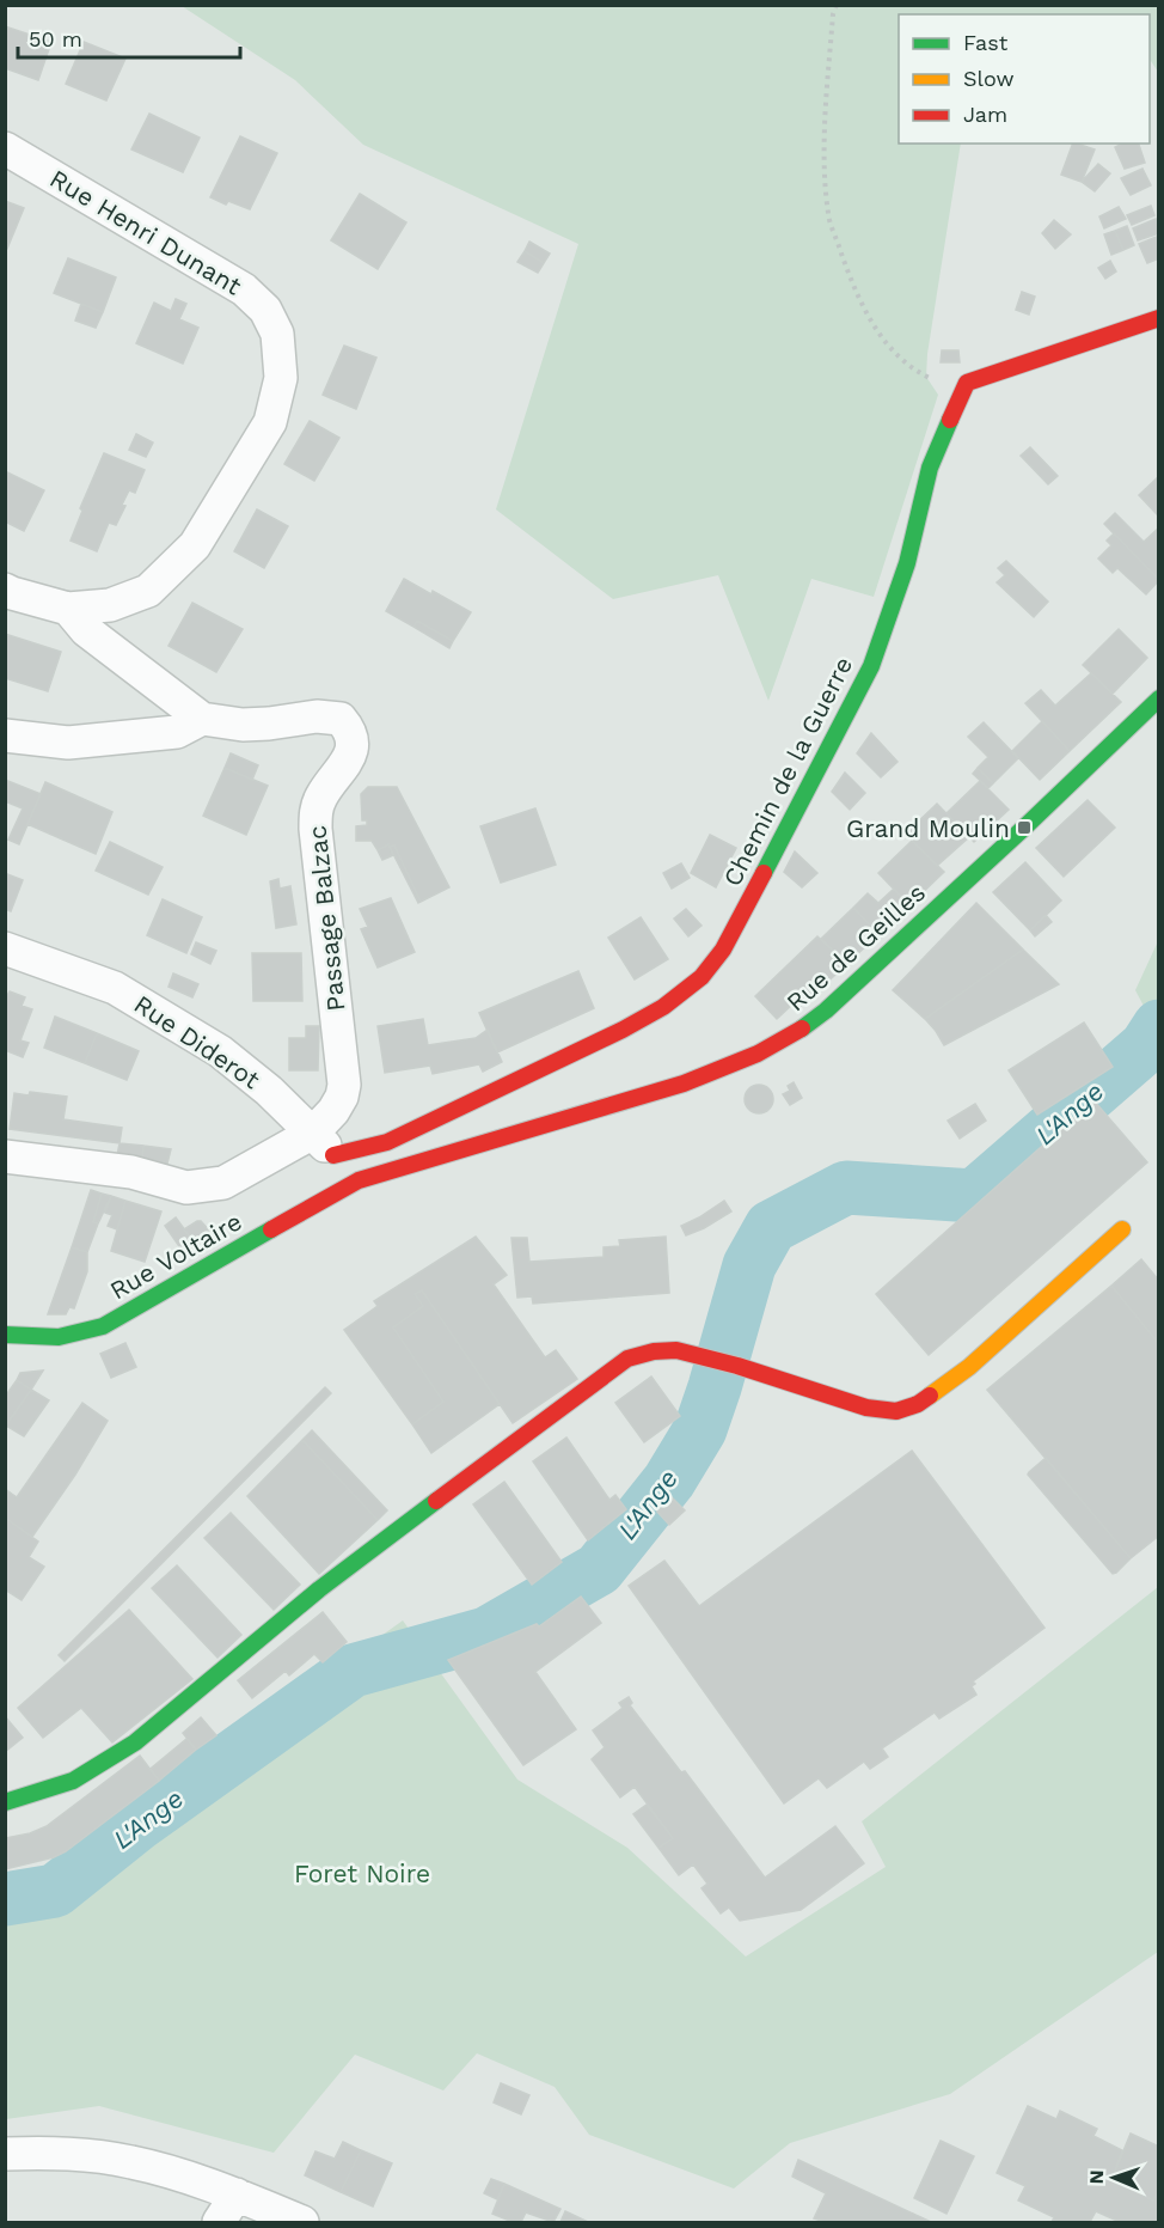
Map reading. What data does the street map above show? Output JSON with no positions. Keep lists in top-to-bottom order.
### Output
{
  "streets": {
    "street": [
      "Rue Henri Dunant",
      "Chemin de la Guerre",
      "Passage Balzac",
      "Rue de Geilles",
      "Rue Diderot",
      "Rue Voltaire"
    ]
  },
  "crossings": [
    ["Rue Henri Dunant", "Passage Balzac"],
    ["Chemin de la Guerre", "Passage Balzac"],
    ["Chemin de la Guerre", "Rue Diderot"],
    ["Passage Balzac", "Rue Diderot"],
    ["Rue de Geilles", "Rue Diderot"],
    ["Rue de Geilles", "Rue Voltaire"],
    ["Rue Diderot", "Rue Voltaire"]
  ],
  "water": ["L'Ange"],
  "parks": ["Foret Noire"],
  "places": {
    "transit": ["Grand Moulin"]
  },
  "legend": ["Fast", "Slow", "Jam"],
  "scale_bar": "50 m",
  "north": "left"
}
